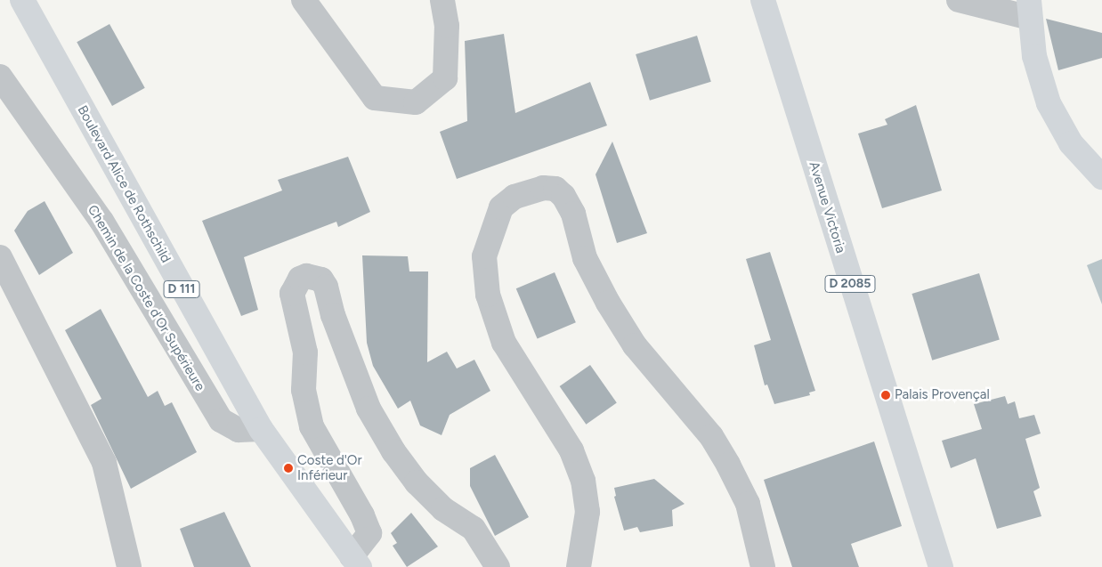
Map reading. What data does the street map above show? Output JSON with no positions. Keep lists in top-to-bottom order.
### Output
{
  "streets": {
    "main road": [
      "Boulevard Alice de Rothschild",
      "Avenue Victoria",
      "D 2085",
      "D 111"
    ],
    "street": ["Chemin de la Coste d'Or Supérieure"]
  },
  "crossings": [
    ["Boulevard Alice de Rothschild", "Chemin de la Coste d'Or Supérieure"]
  ],
  "places": ["Palais Provençal", "Coste d'Or Inférieur"]
}
